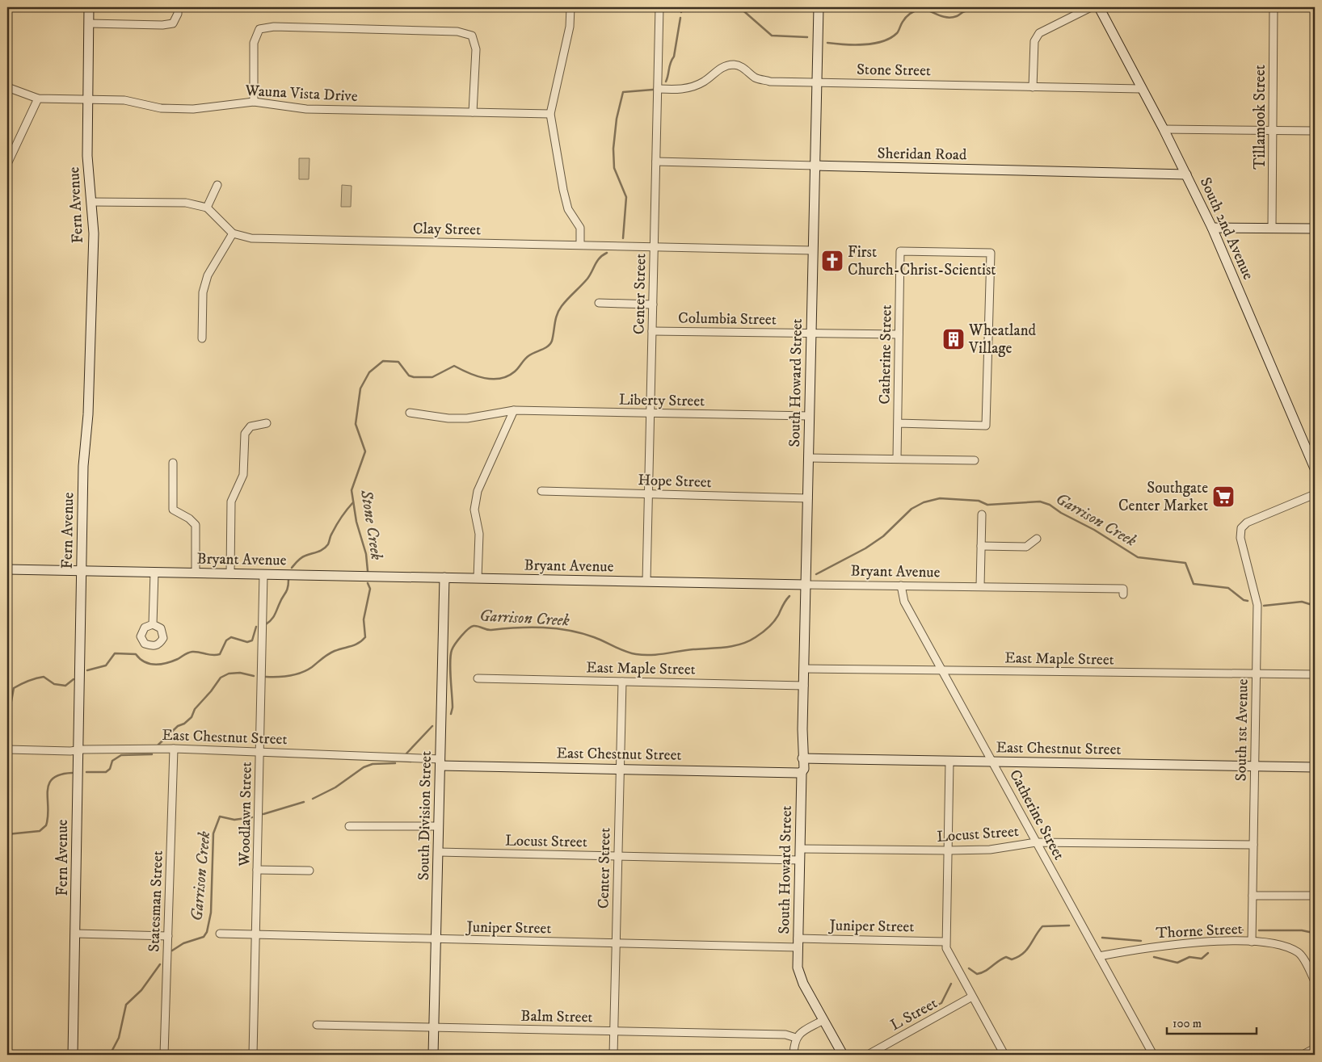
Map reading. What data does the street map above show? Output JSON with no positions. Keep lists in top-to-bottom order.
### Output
{
  "streets": {
    "main road": [
      "Sheridan Road",
      "Fern Avenue",
      "South 2nd Avenue",
      "South Howard Street",
      "Bryant Avenue",
      "East Chestnut Street",
      "South Division Street"
    ],
    "street": [
      "Stone Street",
      "Wauna Vista Drive",
      "Tillamook Street",
      "Clay Street",
      "Center Street",
      "Columbia Street",
      "Catherine Street",
      "Liberty Street",
      "Hope Street",
      "East Maple Street",
      "South 1st Avenue",
      "Woodlawn Street",
      "Locust Street",
      "Statesman Street",
      "Juniper Street",
      "Thorne Street",
      "L Street",
      "Balm Street"
    ]
  },
  "crossings": [
    ["Stone Street", "South 2nd Avenue"],
    ["Stone Street", "Center Street"],
    ["Stone Street", "South Howard Street"],
    ["Wauna Vista Drive", "Fern Avenue"],
    ["Sheridan Road", "South 2nd Avenue"],
    ["Sheridan Road", "Center Street"],
    ["Sheridan Road", "South Howard Street"],
    ["Fern Avenue", "Bryant Avenue"],
    ["Fern Avenue", "East Chestnut Street"],
    ["Clay Street", "Center Street"],
    ["Clay Street", "South Howard Street"],
    ["Center Street", "Columbia Street"],
    ["Center Street", "Liberty Street"],
    ["Center Street", "Hope Street"],
    ["Center Street", "Bryant Avenue"],
    ["Center Street", "East Maple Street"],
    ["Center Street", "East Chestnut Street"],
    ["Center Street", "Locust Street"],
    ["Center Street", "Juniper Street"],
    ["Center Street", "Balm Street"],
    ["Columbia Street", "Catherine Street"],
    ["Columbia Street", "South Howard Street"],
    ["Catherine Street", "Bryant Avenue"],
    ["Catherine Street", "East Maple Street"],
    ["Catherine Street", "East Chestnut Street"],
    ["Catherine Street", "Locust Street"],
    ["Catherine Street", "Thorne Street"],
    ["South Howard Street", "Liberty Street"],
    ["South Howard Street", "Hope Street"],
    ["South Howard Street", "Bryant Avenue"],
    ["South Howard Street", "East Maple Street"],
    ["South Howard Street", "East Chestnut Street"],
    ["South Howard Street", "Locust Street"],
    ["South Howard Street", "Juniper Street"],
    ["Bryant Avenue", "Woodlawn Street"],
    ["Bryant Avenue", "South Division Street"],
    ["East Maple Street", "South 1st Avenue"],
    ["South 1st Avenue", "East Chestnut Street"],
    ["South 1st Avenue", "Locust Street"],
    ["South 1st Avenue", "Thorne Street"],
    ["East Chestnut Street", "Woodlawn Street"],
    ["East Chestnut Street", "South Division Street"],
    ["East Chestnut Street", "Statesman Street"],
    ["Woodlawn Street", "Juniper Street"],
    ["South Division Street", "Locust Street"],
    ["South Division Street", "Juniper Street"],
    ["South Division Street", "Balm Street"]
  ],
  "water": ["Garrison Creek", "Stone Creek"],
  "places": {
    "church": ["First Church-Christ-Scientist"],
    "building": ["Wheatland Village"],
    "supermarket": ["Southgate Center Market"]
  },
  "scale_bar": "100 m"
}
